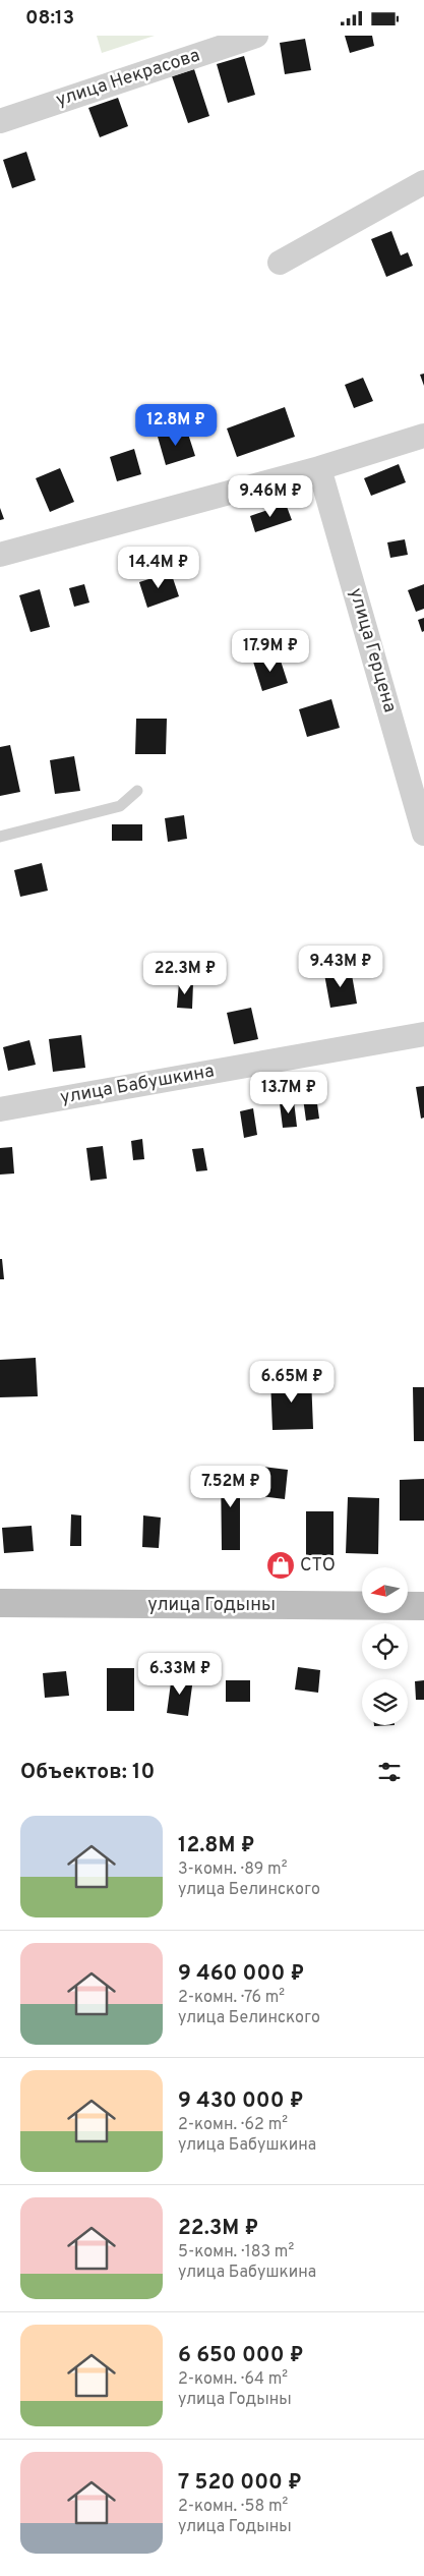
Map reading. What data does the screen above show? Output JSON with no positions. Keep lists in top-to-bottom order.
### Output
{
  "streets": {
    "main road": ["улица Годыны"],
    "street": ["улица Некрасова", "улица Герцена", "улица Бабушкина"]
  },
  "places": {
    "shop": ["СТО"]
  },
  "north": "left",
  "page": {
    "status": "08:13",
    "price": [
      "12.8M ₽",
      "9.46M ₽",
      "14.4M ₽",
      "17.9M ₽",
      "9.43M ₽",
      "22.3M ₽",
      "13.7M ₽",
      "6.65M ₽",
      "7.52M ₽",
      "6.33M ₽"
    ],
    "heading": "Объектов: 10",
    "list": [
      {
        "name": "12.8M ₽",
        "note": "3-комн. · 89 m² · улица Белинского"
      },
      {
        "name": "9 460 000 ₽",
        "note": "2-комн. · 76 m² · улица Белинского"
      },
      {
        "name": "9 430 000 ₽",
        "note": "2-комн. · 62 m² · улица Бабушкина"
      },
      {
        "name": "22.3M ₽",
        "note": "5-комн. · 183 m² · улица Бабушкина"
      },
      {
        "name": "6 650 000 ₽",
        "note": "2-комн. · 64 m² · улица Годыны"
      },
      {
        "name": "7 520 000 ₽",
        "note": "2-комн. · 58 m² · улица Годыны"
      }
    ]
  }
}
